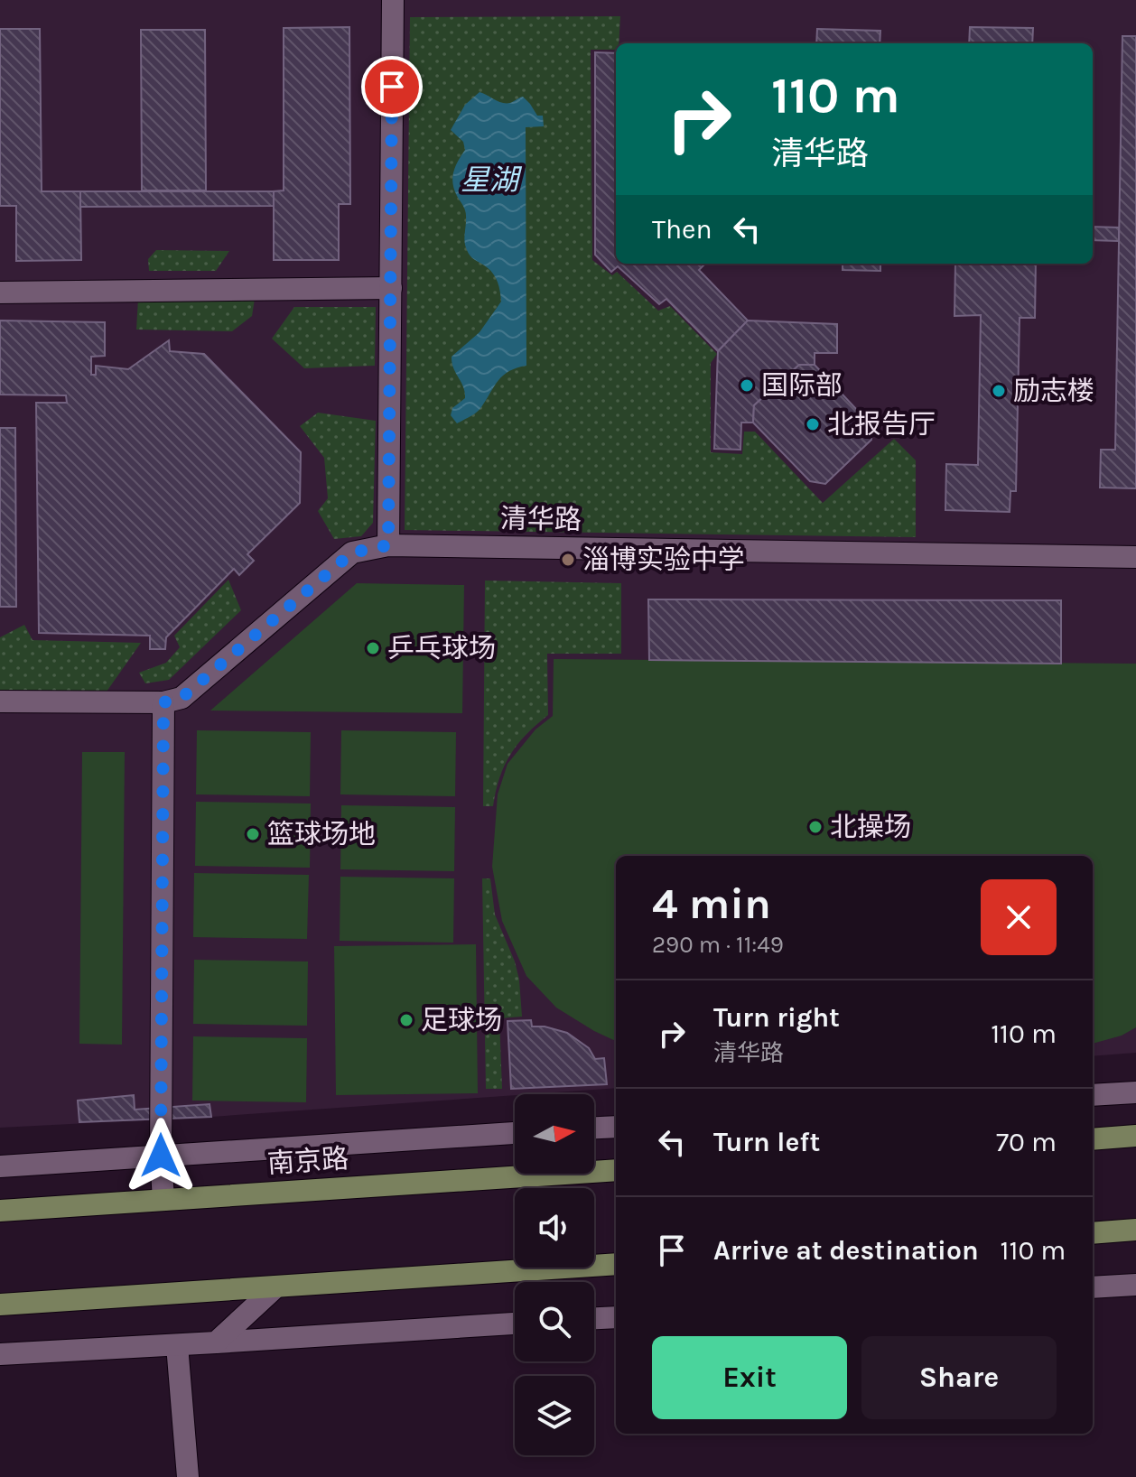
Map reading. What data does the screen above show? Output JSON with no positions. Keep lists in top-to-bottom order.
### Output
{
  "streets": {
    "main road": ["南京路"],
    "street": ["清华路"]
  },
  "water": ["星湖"],
  "places": [
    "国际部",
    "励志楼",
    "北报告厅",
    "淄博实验中学",
    "乒乓球场",
    "北操场",
    "篮球场地",
    "足球场"
  ],
  "north": "right",
  "page": {
    "turn": ["110 m", "清华路"],
    "then": "Then",
    "heading": ["4 min", "290 m · 11:49"],
    "list": [
      {
        "name": "Turn right",
        "note": "清华路",
        "value": "110 m"
      },
      {
        "name": "Turn left",
        "value": "70 m"
      },
      {
        "name": "Arrive at destination",
        "value": "110 m"
      }
    ],
    "buttons": ["Exit", "Share"]
  }
}
